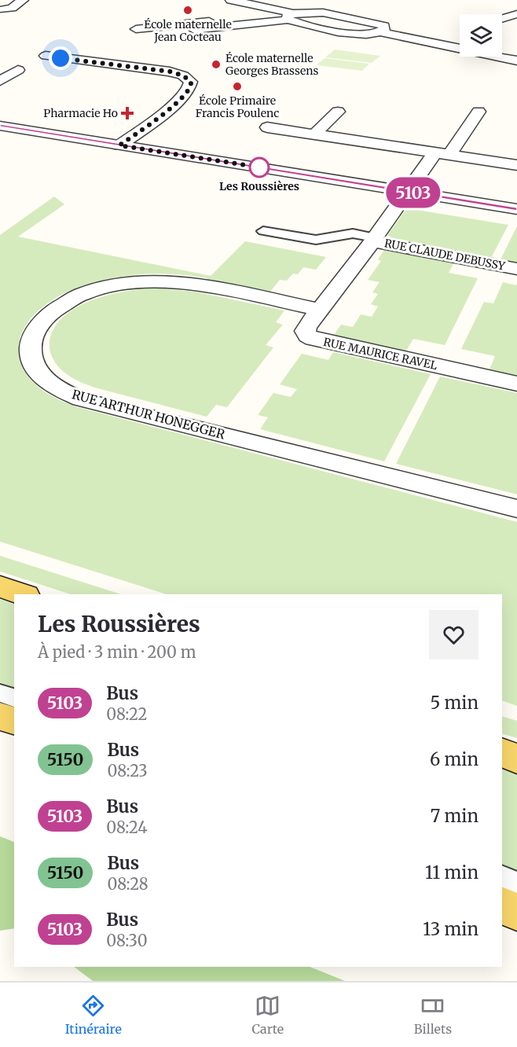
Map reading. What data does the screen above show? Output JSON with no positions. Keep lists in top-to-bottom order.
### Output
{
  "streets": {
    "street": ["RUE CLAUDE DEBUSSY", "RUE MAURICE RAVEL", "RUE ARTHUR HONEGGER"]
  },
  "crossings": [
    ["RUE CLAUDE DEBUSSY", "RUE MAURICE RAVEL"],
    ["RUE MAURICE RAVEL", "RUE ARTHUR HONEGGER"]
  ],
  "places": {
    "other": [
      "École maternelle Jean Cocteau",
      "École maternelle Georges Brassens",
      "École Primaire Francis Poulenc",
      "Les Roussières"
    ],
    "health": ["Pharmacie Ho"]
  },
  "lines": ["bus line 5103"],
  "page": {
    "on_map": "5103",
    "heading": ["Les Roussières", "À pied · 3 min · 200 m"],
    "list": [
      {
        "mark": "5103",
        "name": "Bus",
        "note": "08:22",
        "value": "5 min"
      },
      {
        "mark": "5150",
        "name": "Bus",
        "note": "08:23",
        "value": "6 min"
      },
      {
        "mark": "5103",
        "name": "Bus",
        "note": "08:24",
        "value": "7 min"
      },
      {
        "mark": "5150",
        "name": "Bus",
        "note": "08:28",
        "value": "11 min"
      },
      {
        "mark": "5103",
        "name": "Bus",
        "note": "08:30",
        "value": "13 min"
      }
    ],
    "tabs": ["Itinéraire", "Carte", "Billets"]
  }
}
